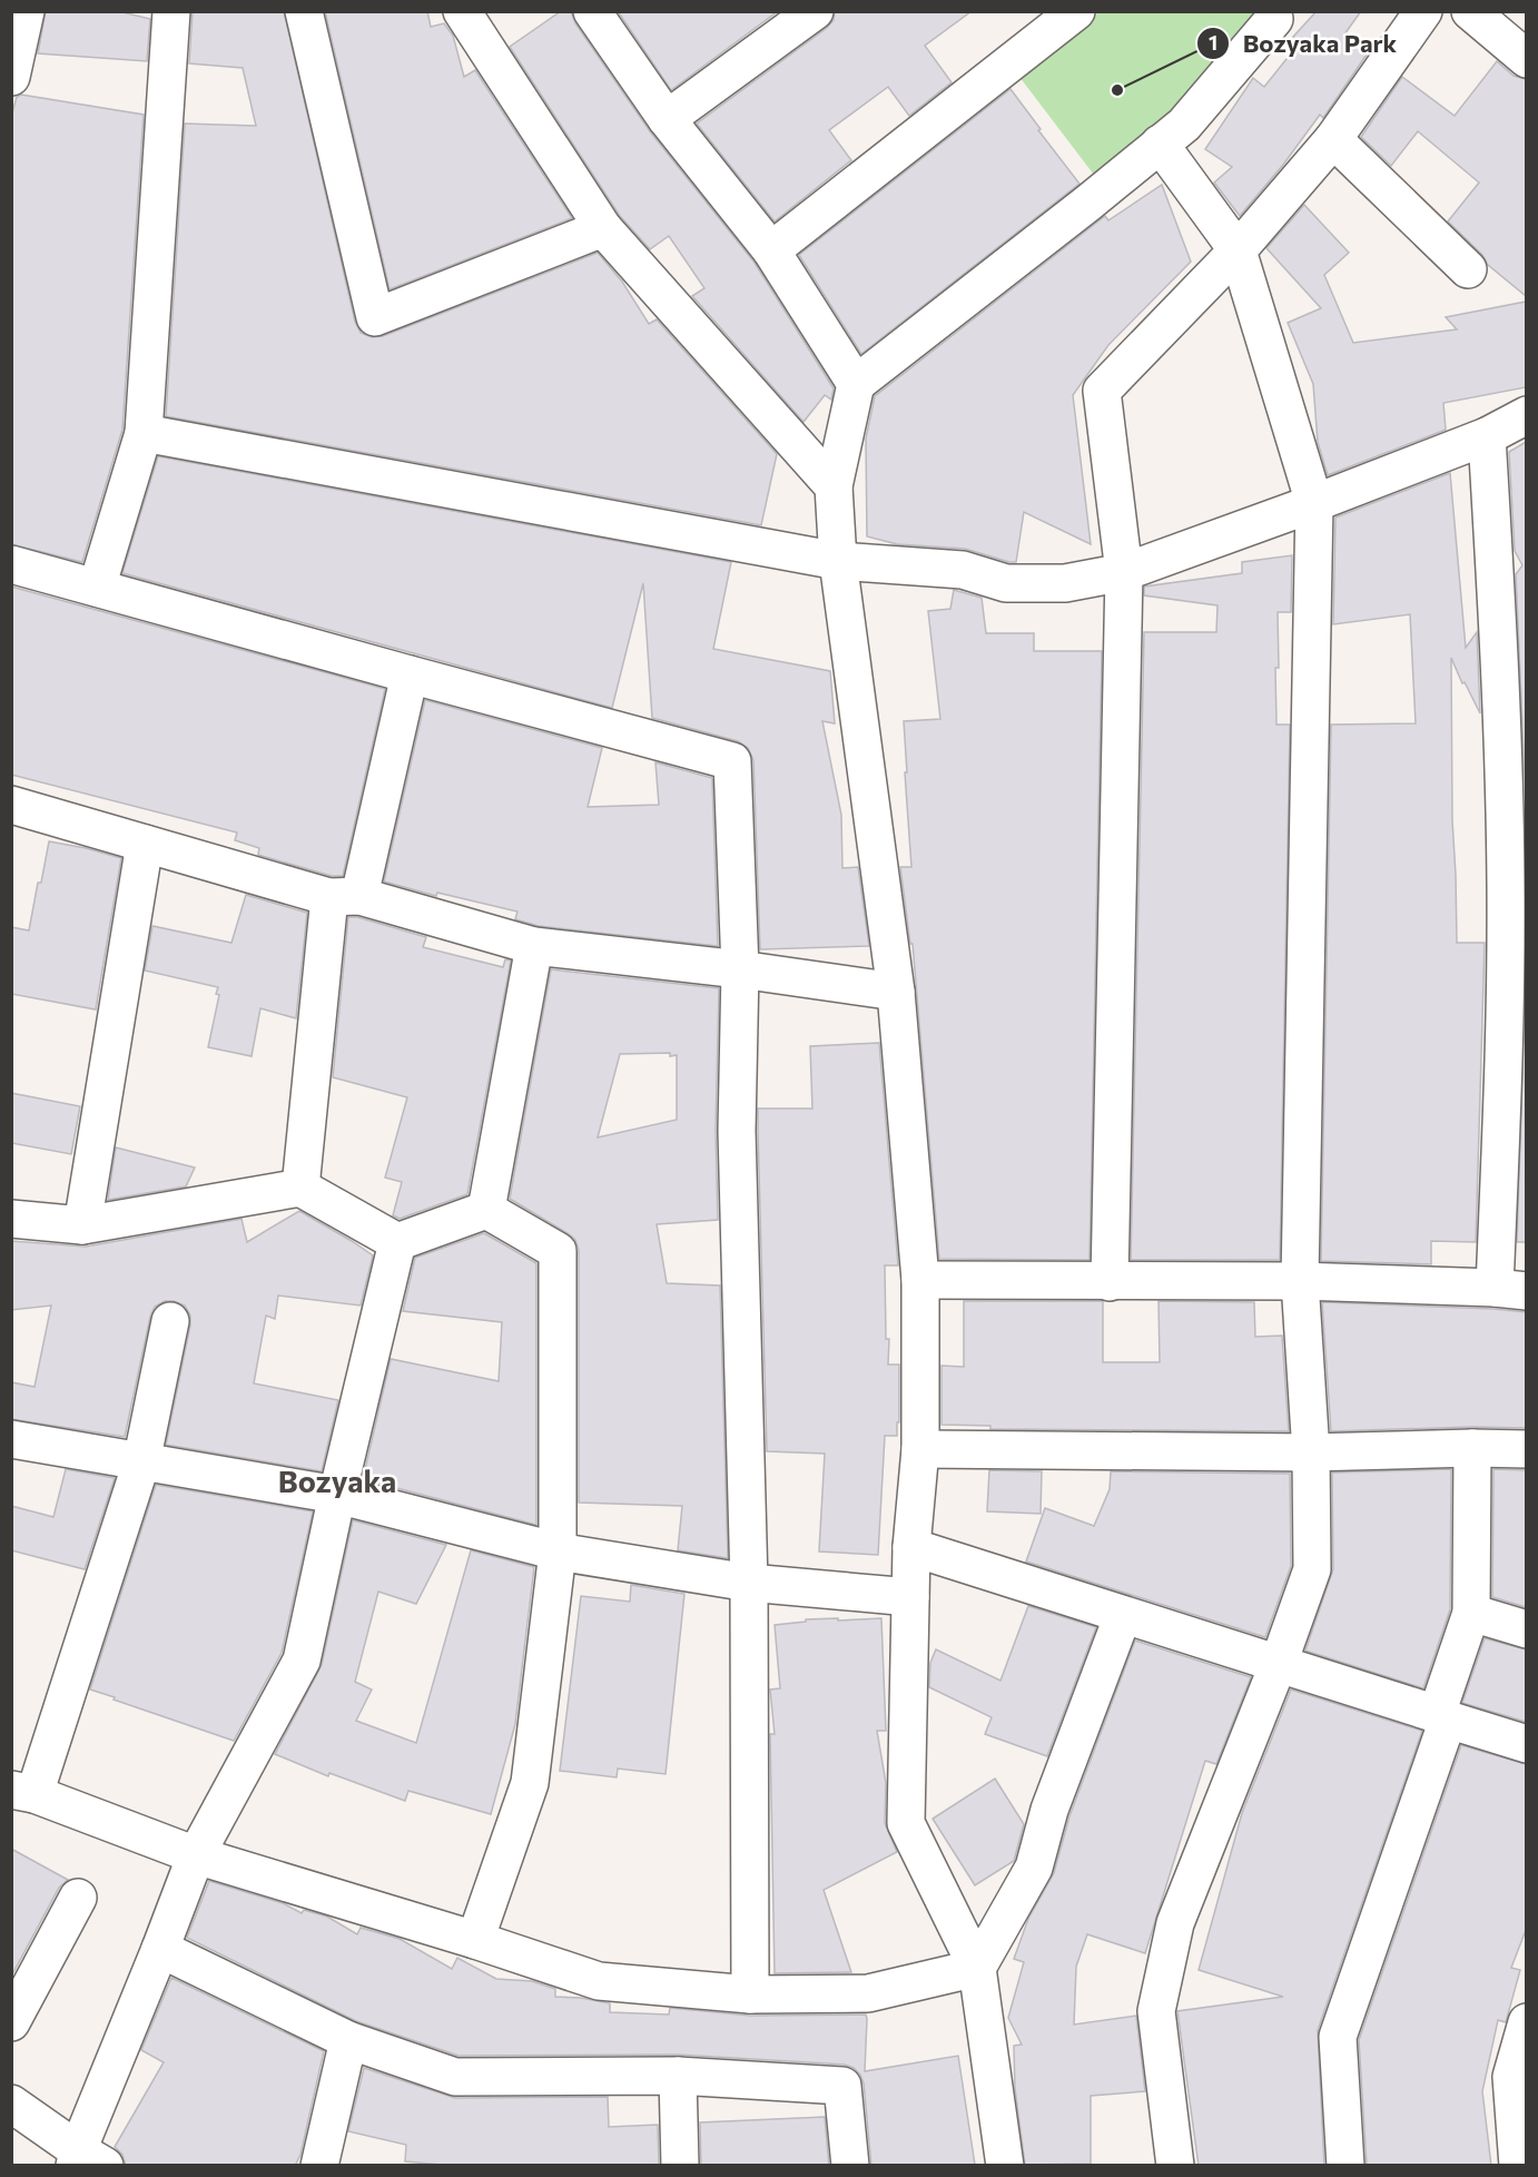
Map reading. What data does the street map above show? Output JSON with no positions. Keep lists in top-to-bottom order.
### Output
{
  "districts": ["Bozyaka"],
  "places": ["Bozyaka Park"]
}
